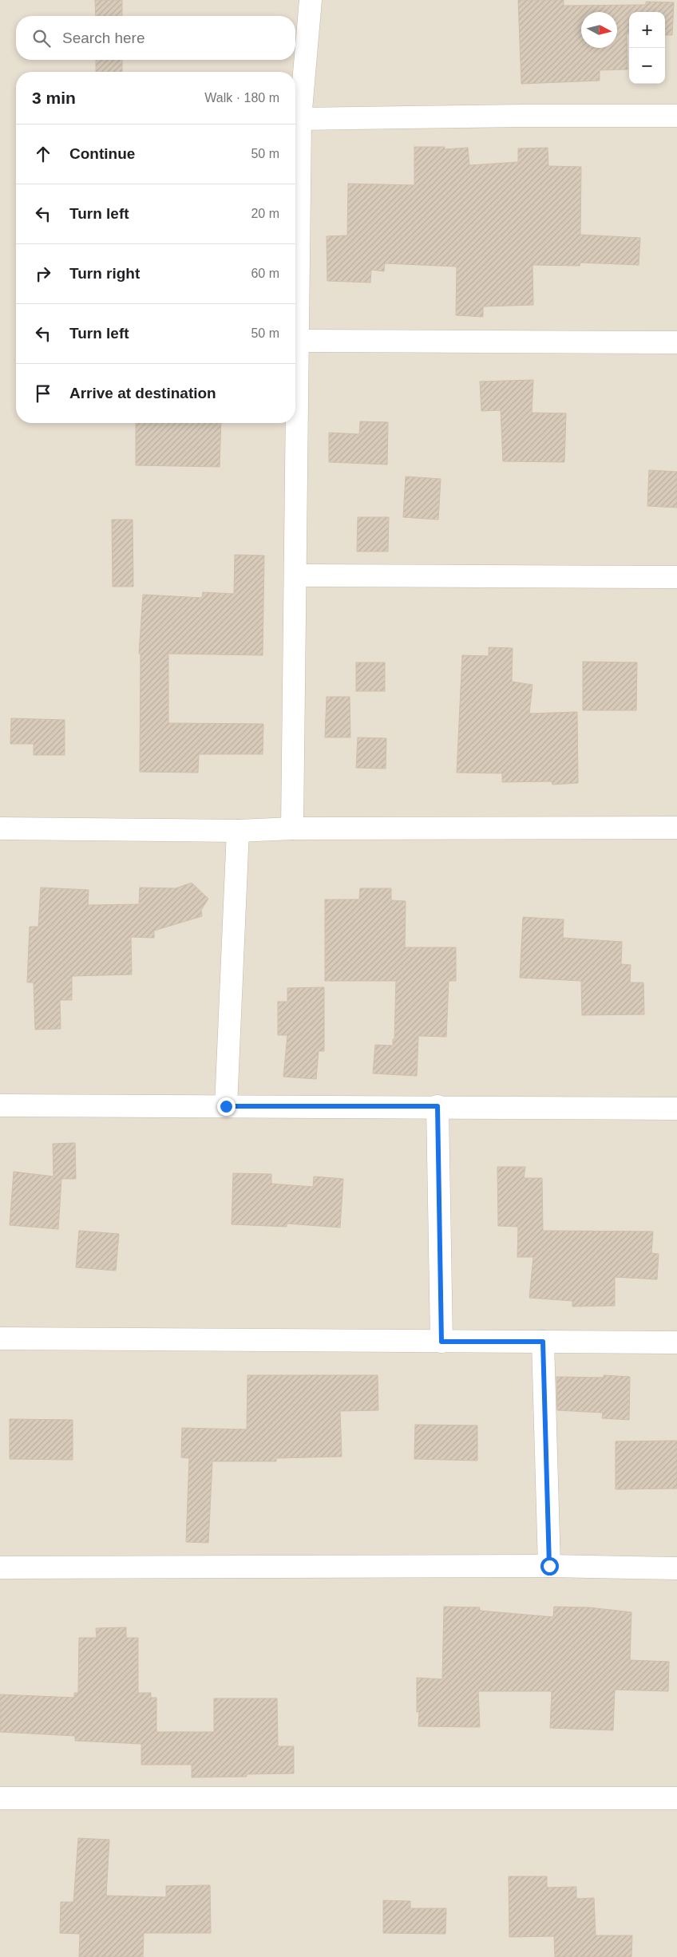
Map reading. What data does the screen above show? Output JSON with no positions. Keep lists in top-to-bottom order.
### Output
{
  "north": "right",
  "page": {
    "map_buttons": ["+", "−"],
    "search": "Search here",
    "heading": ["3 min", "Walk · 180 m"],
    "list": [
      ["Continue", "50 m"],
      ["Turn left", "20 m"],
      ["Turn right", "60 m"],
      ["Turn left", "50 m"],
      "Arrive at destination"
    ]
  }
}
